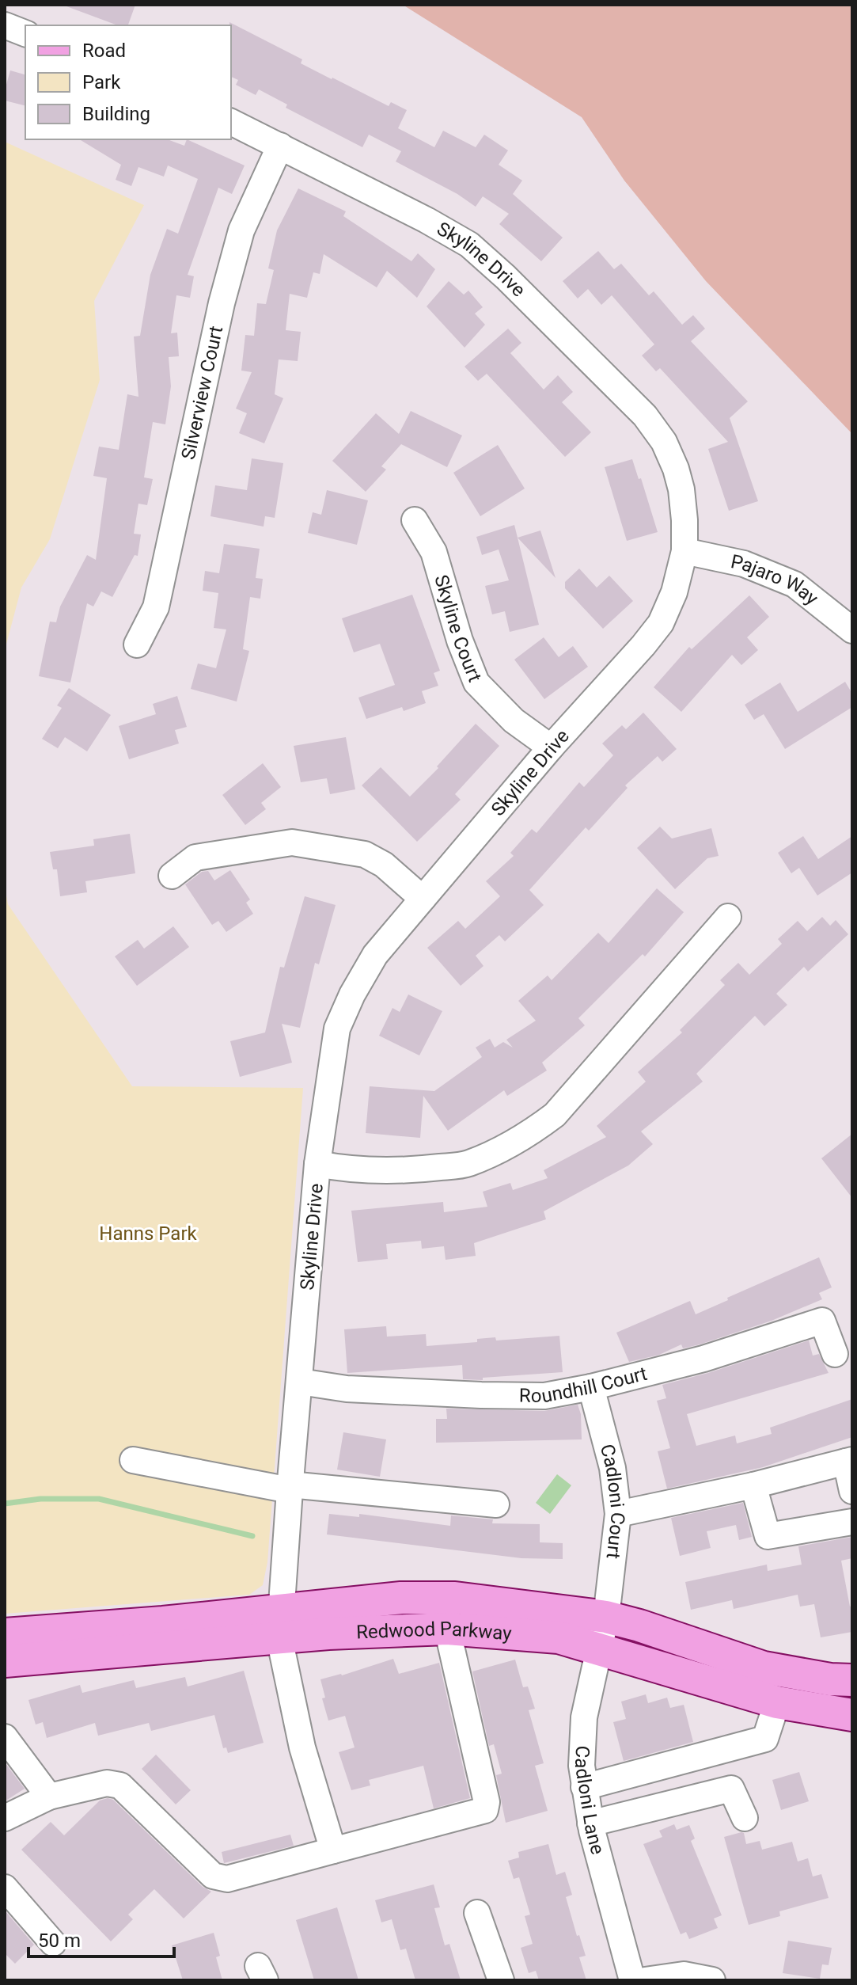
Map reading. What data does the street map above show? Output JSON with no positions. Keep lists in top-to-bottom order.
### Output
{
  "streets": {
    "main road": ["Redwood Parkway"],
    "street": [
      "Skyline Drive",
      "Silverview Court",
      "Pajaro Way",
      "Skyline Court",
      "Roundhill Court",
      "Cadloni Court",
      "Cadloni Lane"
    ]
  },
  "crossings": [
    ["Skyline Drive", "Silverview Court"],
    ["Skyline Drive", "Pajaro Way"],
    ["Skyline Drive", "Skyline Court"],
    ["Skyline Drive", "Roundhill Court"],
    ["Skyline Drive", "Redwood Parkway"],
    ["Roundhill Court", "Cadloni Court"],
    ["Cadloni Court", "Redwood Parkway"],
    ["Cadloni Court", "Cadloni Lane"],
    ["Redwood Parkway", "Cadloni Lane"]
  ],
  "parks": ["Hanns Park"],
  "legend": ["Road", "Park", "Building"],
  "scale_bar": "50 m"
}
